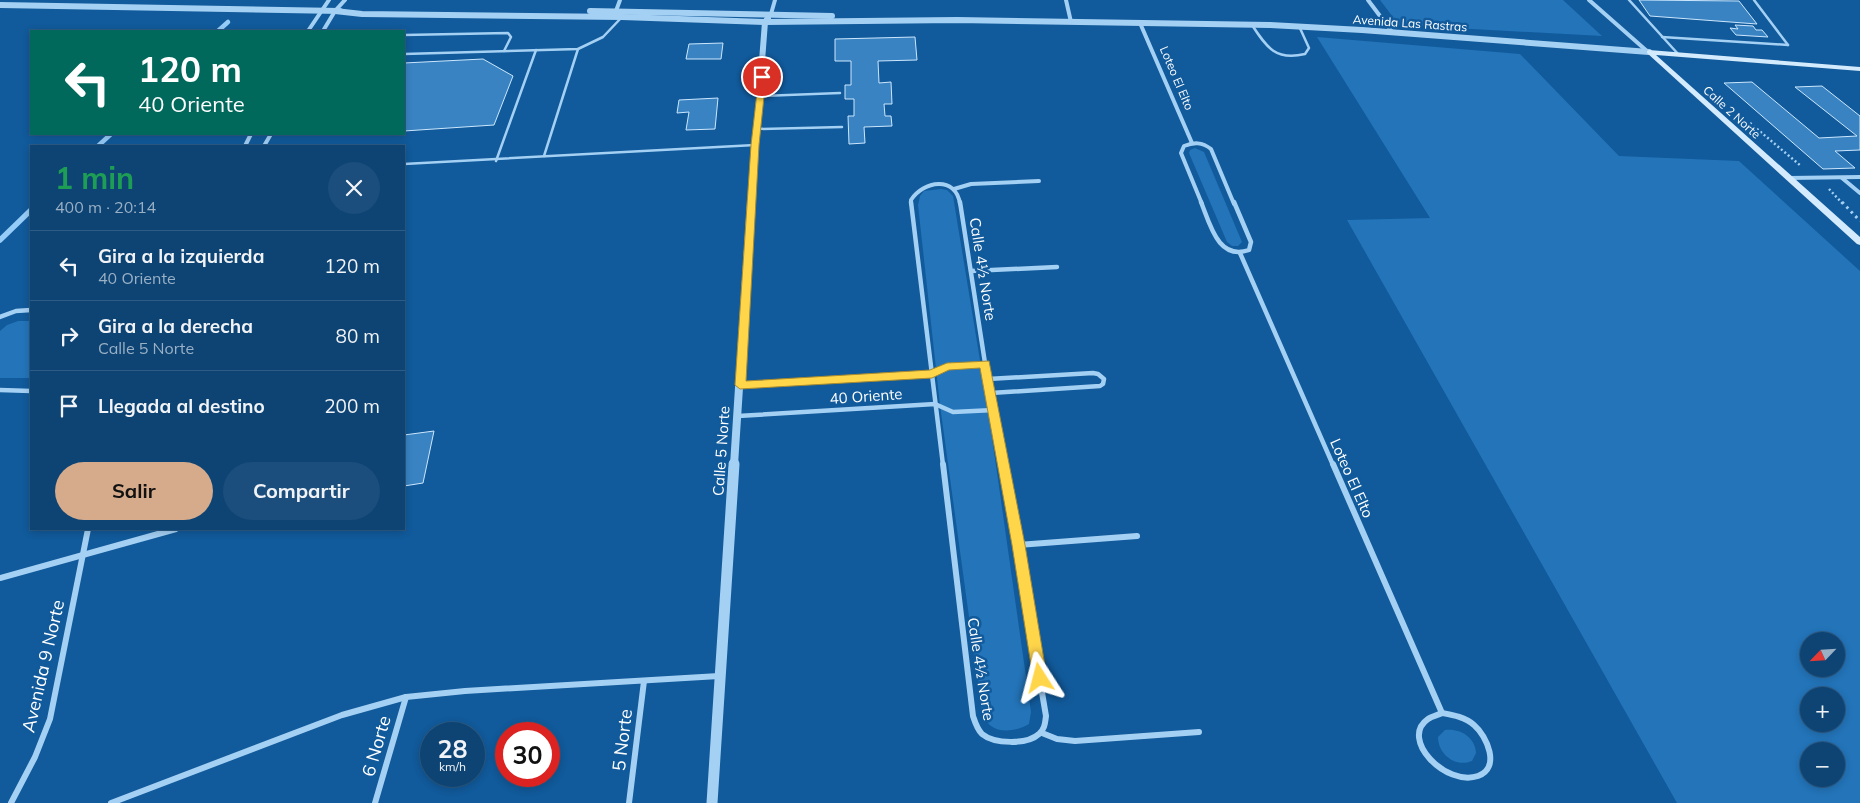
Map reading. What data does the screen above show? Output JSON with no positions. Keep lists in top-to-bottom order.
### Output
{
  "streets": {
    "main road": ["Avenida Las Rastras", "Calle 2 Norte"],
    "street": [
      "Loteo El Elto",
      "Calle 4½ Norte",
      "40 Oriente",
      "Calle 5 Norte",
      "Avenida 9 Norte",
      "5 Norte",
      "6 Norte"
    ]
  },
  "crossings": [
    ["Avenida Las Rastras", "Loteo El Elto"],
    ["Avenida Las Rastras", "Calle 2 Norte"],
    ["Avenida Las Rastras", "Calle 5 Norte"],
    ["Calle 4½ Norte", "40 Oriente"],
    ["40 Oriente", "Calle 5 Norte"]
  ],
  "north": "bottom left",
  "page": {
    "turn": ["120 m", "40 Oriente"],
    "heading": ["1 min", "400 m · 20:14"],
    "list": [
      {
        "name": "Gira a la izquierda",
        "note": "40 Oriente",
        "value": "120 m"
      },
      {
        "name": "Gira a la derecha",
        "note": "Calle 5 Norte",
        "value": "80 m"
      },
      {
        "name": "Llegada al destino",
        "value": "200 m"
      }
    ],
    "buttons": ["Salir", "Compartir"],
    "map_buttons": ["+", "−"],
    "speed": "28 km/h",
    "limit": "30"
  }
}
